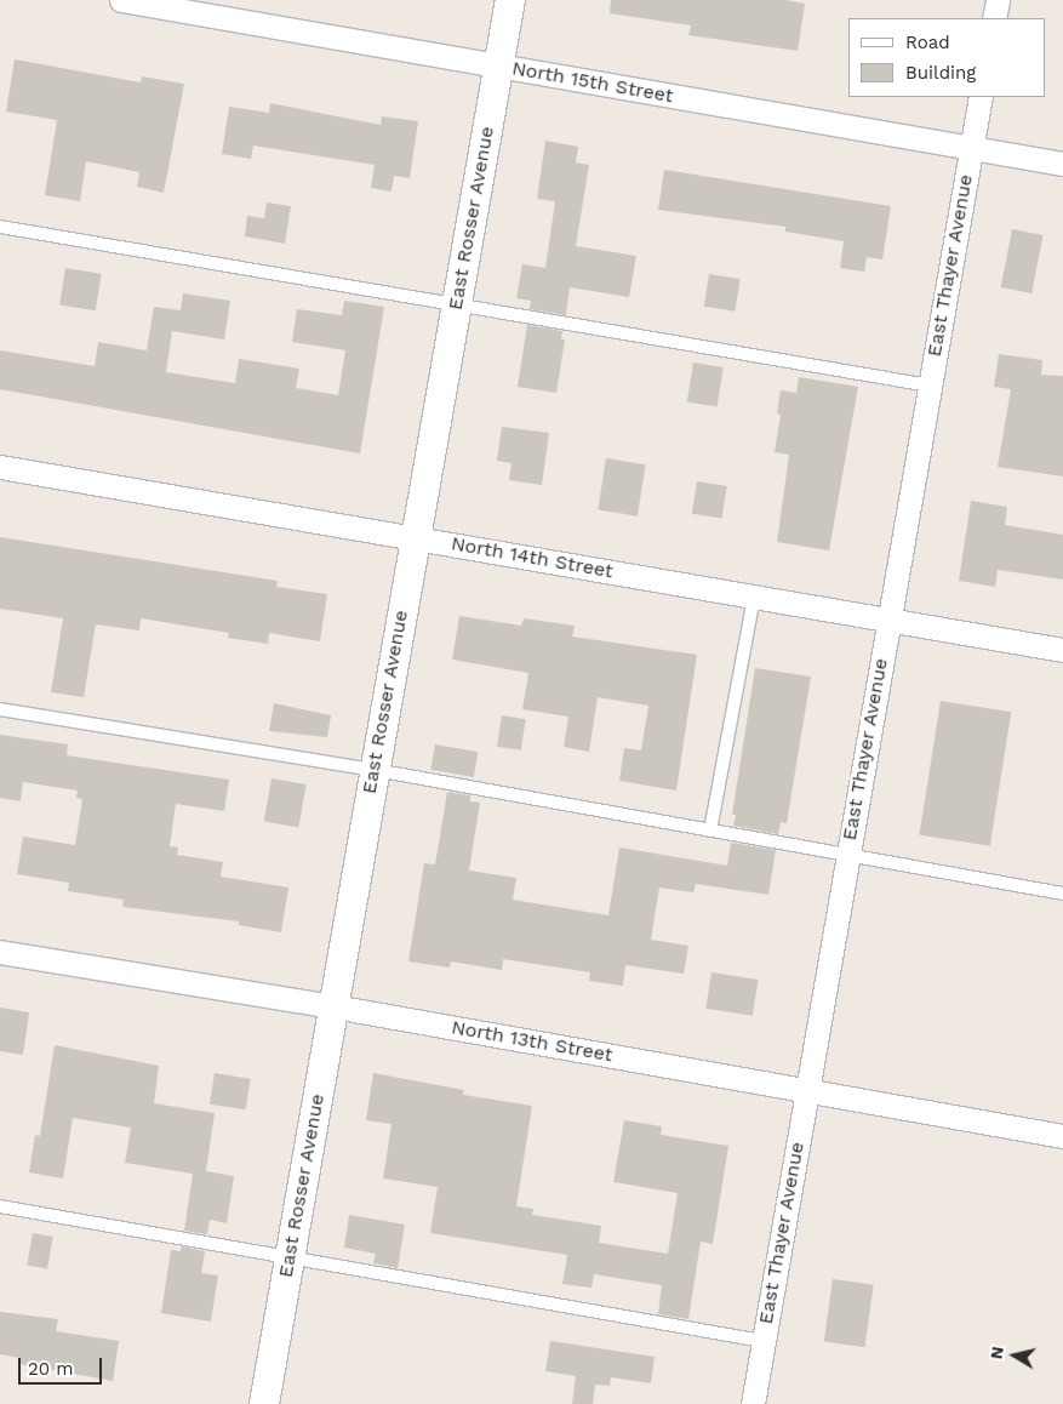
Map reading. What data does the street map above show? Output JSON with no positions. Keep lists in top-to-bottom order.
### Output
{
  "streets": {
    "street": [
      "North 15th Street",
      "East Rosser Avenue",
      "East Thayer Avenue",
      "North 14th Street",
      "North 13th Street"
    ]
  },
  "crossings": [
    ["North 15th Street", "East Rosser Avenue"],
    ["North 15th Street", "East Thayer Avenue"],
    ["East Rosser Avenue", "North 14th Street"],
    ["East Rosser Avenue", "North 13th Street"],
    ["East Thayer Avenue", "North 14th Street"],
    ["East Thayer Avenue", "North 13th Street"]
  ],
  "legend": ["Road", "Building"],
  "scale_bar": "20 m",
  "north": "left"
}
